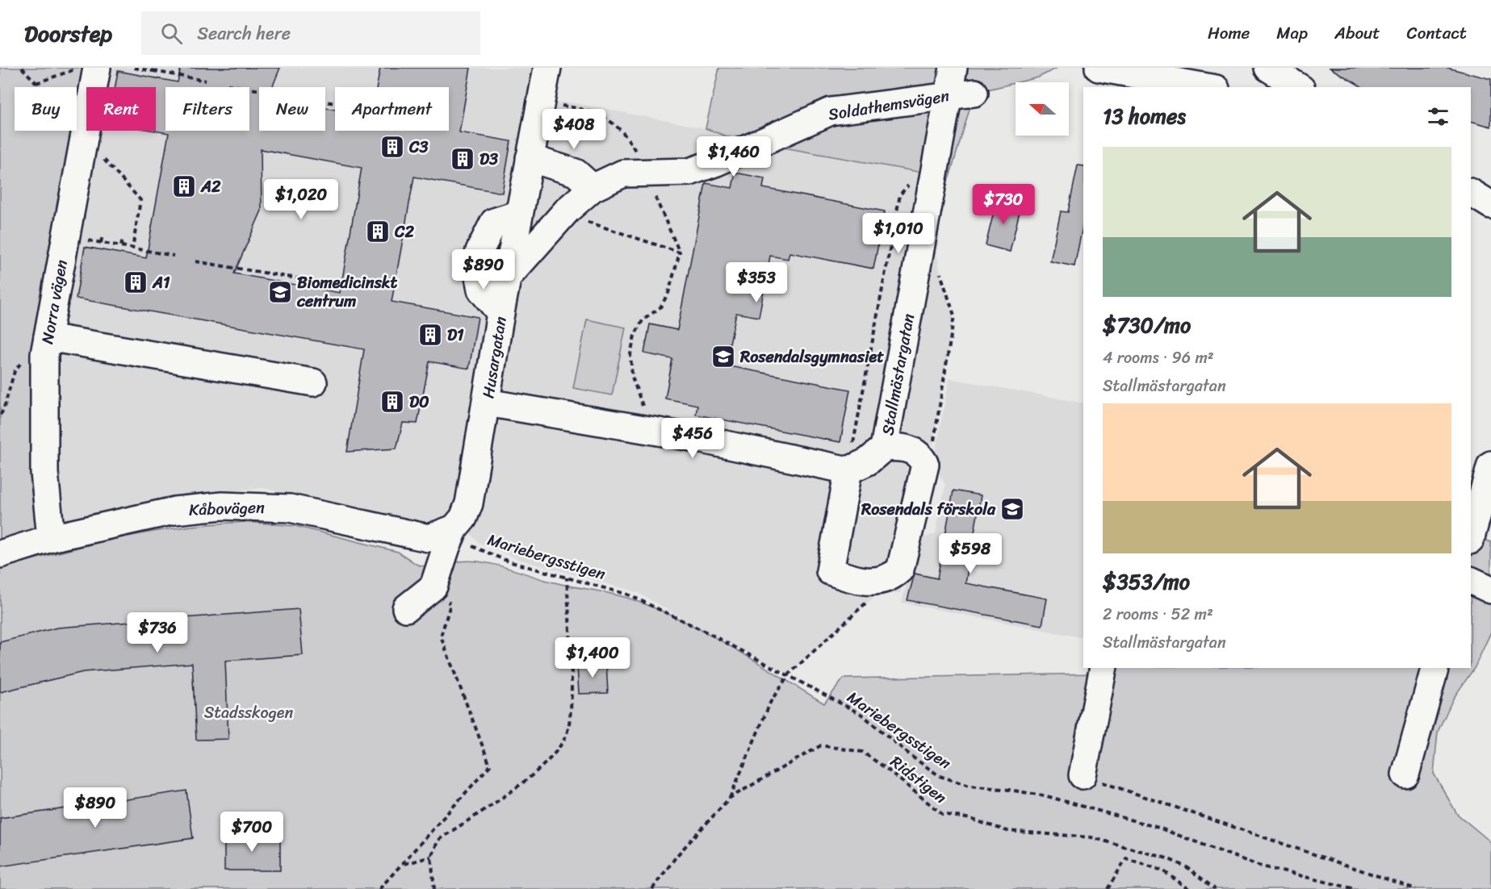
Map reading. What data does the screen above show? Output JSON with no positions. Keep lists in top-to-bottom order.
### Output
{
  "streets": {
    "street": [
      "Soldathemsvägen",
      "Norra vägen",
      "Husargatan",
      "Stallmästargatan",
      "Kåbovägen"
    ],
    "path": ["Mariebergsstigen", "Ridstigen"]
  },
  "crossings": [
    ["Soldathemsvägen", "Husargatan"],
    ["Soldathemsvägen", "Stallmästargatan"],
    ["Norra vägen", "Kåbovägen"],
    ["Husargatan", "Kåbovägen"],
    ["Husargatan", "Mariebergsstigen"],
    ["Kåbovägen", "Mariebergsstigen"]
  ],
  "parks": ["Stadsskogen"],
  "places": {
    "building": [
      "C3",
      "D3",
      "A2",
      "C2",
      "A1",
      "D1",
      "D0"
    ],
    "school or university": ["Biomedicinskt centrum", "Rosendalsgymnasiet", "Rosendals förskola"]
  },
  "north": "left",
  "page": {
    "header": "Doorstep",
    "search": "Search here",
    "nav": [
      "Home",
      "Map",
      "About",
      "Contact"
    ],
    "chip": [
      "Buy",
      "Rent",
      "Filters",
      "New",
      "Apartment"
    ],
    "heading": "13 homes",
    "price": [
      "$408",
      "$1,460",
      "$1,020",
      "$730",
      "$1,010",
      "$890",
      "$353",
      "$456",
      "$598",
      "$736",
      "$1,400",
      "$890",
      "$700"
    ],
    "list": [
      {
        "name": "$730/mo",
        "note": "4 rooms · 96 m² · Stallmästargatan"
      },
      {
        "name": "$353/mo",
        "note": "2 rooms · 52 m² · Stallmästargatan"
      }
    ]
  }
}
